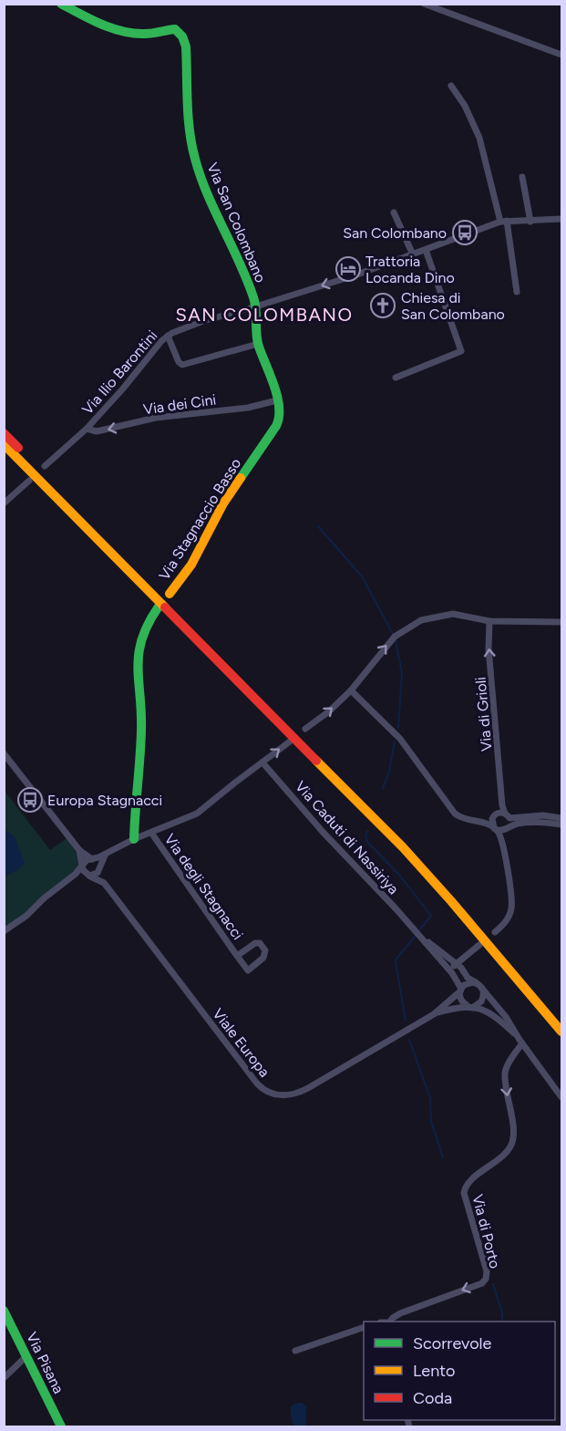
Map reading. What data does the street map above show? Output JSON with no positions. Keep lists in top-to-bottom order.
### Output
{
  "streets": {
    "main road": ["Via San Colombano", "Via Stagnaccio Basso", "Via Pisana"],
    "street": [
      "Via Ilio Barontini",
      "Via dei Cini",
      "Via di Grioli",
      "Via Caduti di Nassiriya",
      "Via degli Stagnacci",
      "Viale Europa",
      "Via di Porto"
    ]
  },
  "crossings": [
    ["Via San Colombano", "Via Ilio Barontini"],
    ["Via San Colombano", "Via Stagnaccio Basso"],
    ["Via Ilio Barontini", "Via dei Cini"],
    ["Via Ilio Barontini", "Via Stagnaccio Basso"],
    ["Via dei Cini", "Via Stagnaccio Basso"],
    ["Via Caduti di Nassiriya", "Via degli Stagnacci"],
    ["Via degli Stagnacci", "Viale Europa"]
  ],
  "one_way": ["Via dei Cini", "Via di Grioli", "Via di Porto"],
  "districts": ["SAN COLOMBANO"],
  "places": {
    "bus stop": ["San Colombano", "Europa Stagnacci"],
    "hotel": ["Trattoria Locanda Dino"],
    "church": ["Chiesa di San Colombano"]
  },
  "legend": ["Scorrevole", "Lento", "Coda"]
}
